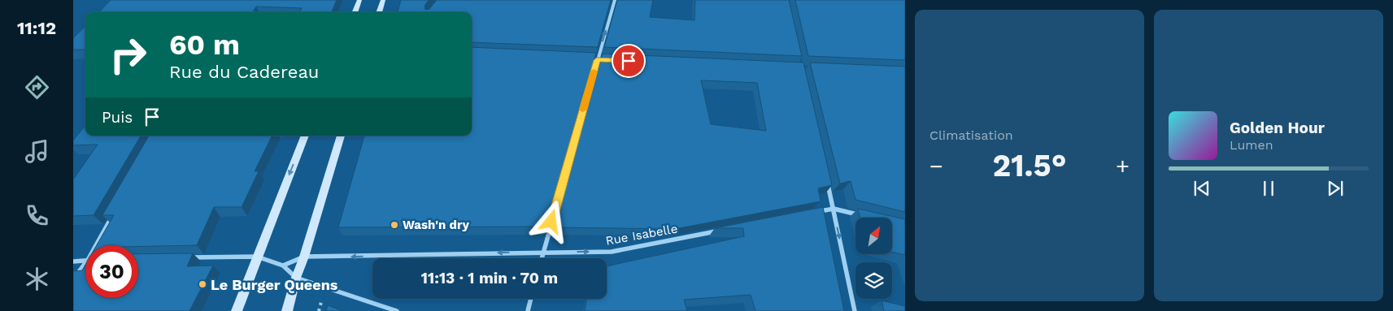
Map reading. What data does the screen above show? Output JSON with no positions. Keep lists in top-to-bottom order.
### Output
{
  "streets": {
    "street": ["Rue Isabelle"]
  },
  "places": ["Wash'n dry", "Le Burger Queens"],
  "north": "top right",
  "page": {
    "tabs": "11:12",
    "tile": "Climatisation",
    "turn": ["60 m", "Rue du Cadereau"],
    "then": "Puis",
    "song": ["Golden Hour", "Lumen"],
    "heat": ["−", "21.5°", "+"],
    "limit": "30",
    "trip": "11:13 · 1 min · 70 m"
  }
}
